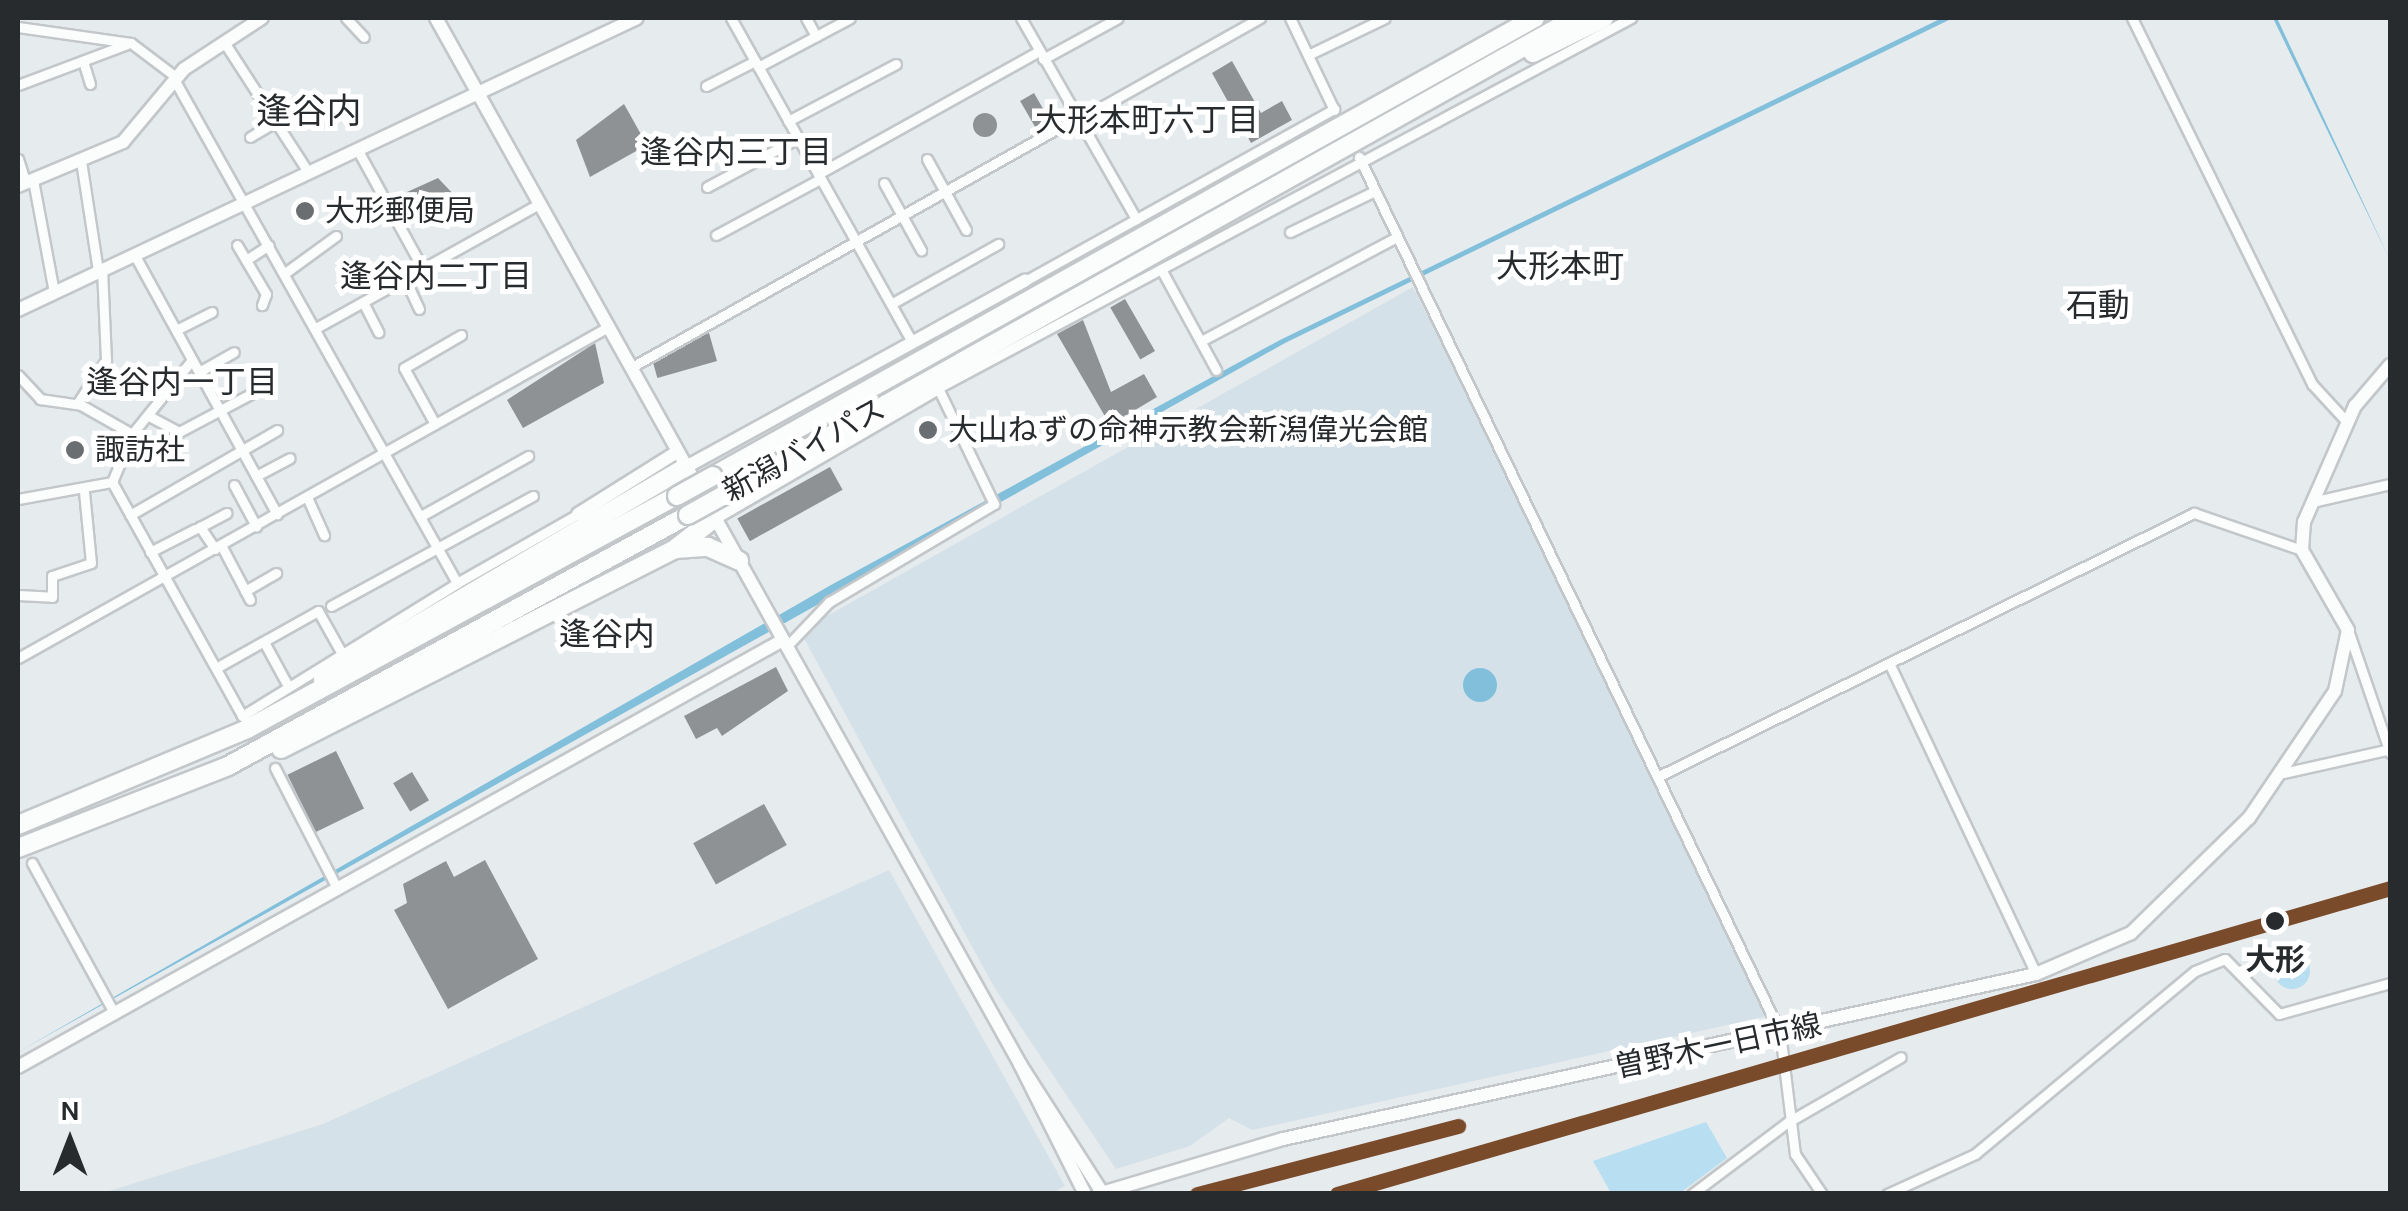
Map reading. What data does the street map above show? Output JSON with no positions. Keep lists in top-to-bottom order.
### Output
{
  "streets": {
    "highway": ["新潟バイパス"],
    "street": ["曽野木一日市線"]
  },
  "districts": [
    "逢谷内",
    "大形本町六丁目",
    "逢谷内三丁目",
    "大形本町",
    "逢谷内二丁目",
    "石動",
    "逢谷内一丁目",
    "逢谷内"
  ],
  "places": [
    "大形郵便局",
    "大山ねずの命神示教会新潟偉光会館",
    "諏訪社",
    "大形"
  ],
  "north": "top"
}
